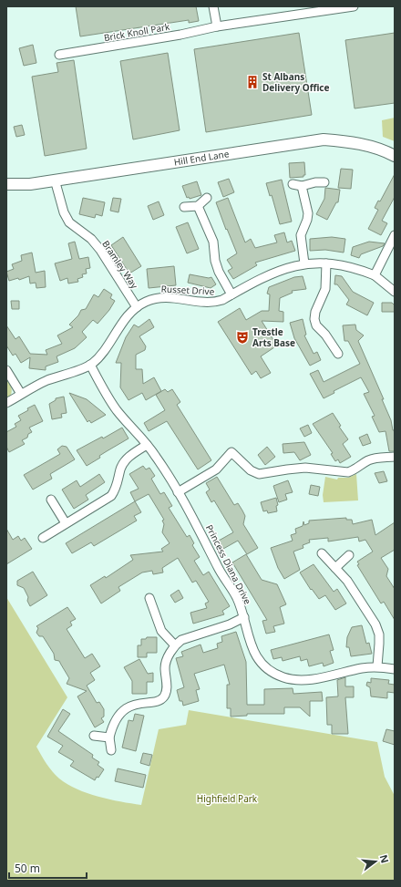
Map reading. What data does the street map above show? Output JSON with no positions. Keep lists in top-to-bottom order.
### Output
{
  "streets": {
    "street": [
      "Brick Knoll Park",
      "Hill End Lane",
      "Bramley Way",
      "Russet Drive",
      "Princess Diana Drive"
    ]
  },
  "crossings": [
    ["Hill End Lane", "Bramley Way"],
    ["Bramley Way", "Russet Drive"],
    ["Russet Drive", "Princess Diana Drive"]
  ],
  "parks": ["Highfield Park"],
  "places": {
    "building": ["St Albans Delivery Office"],
    "theatre": ["Trestle Arts Base"]
  },
  "scale_bar": "50 m",
  "north": "right"
}
